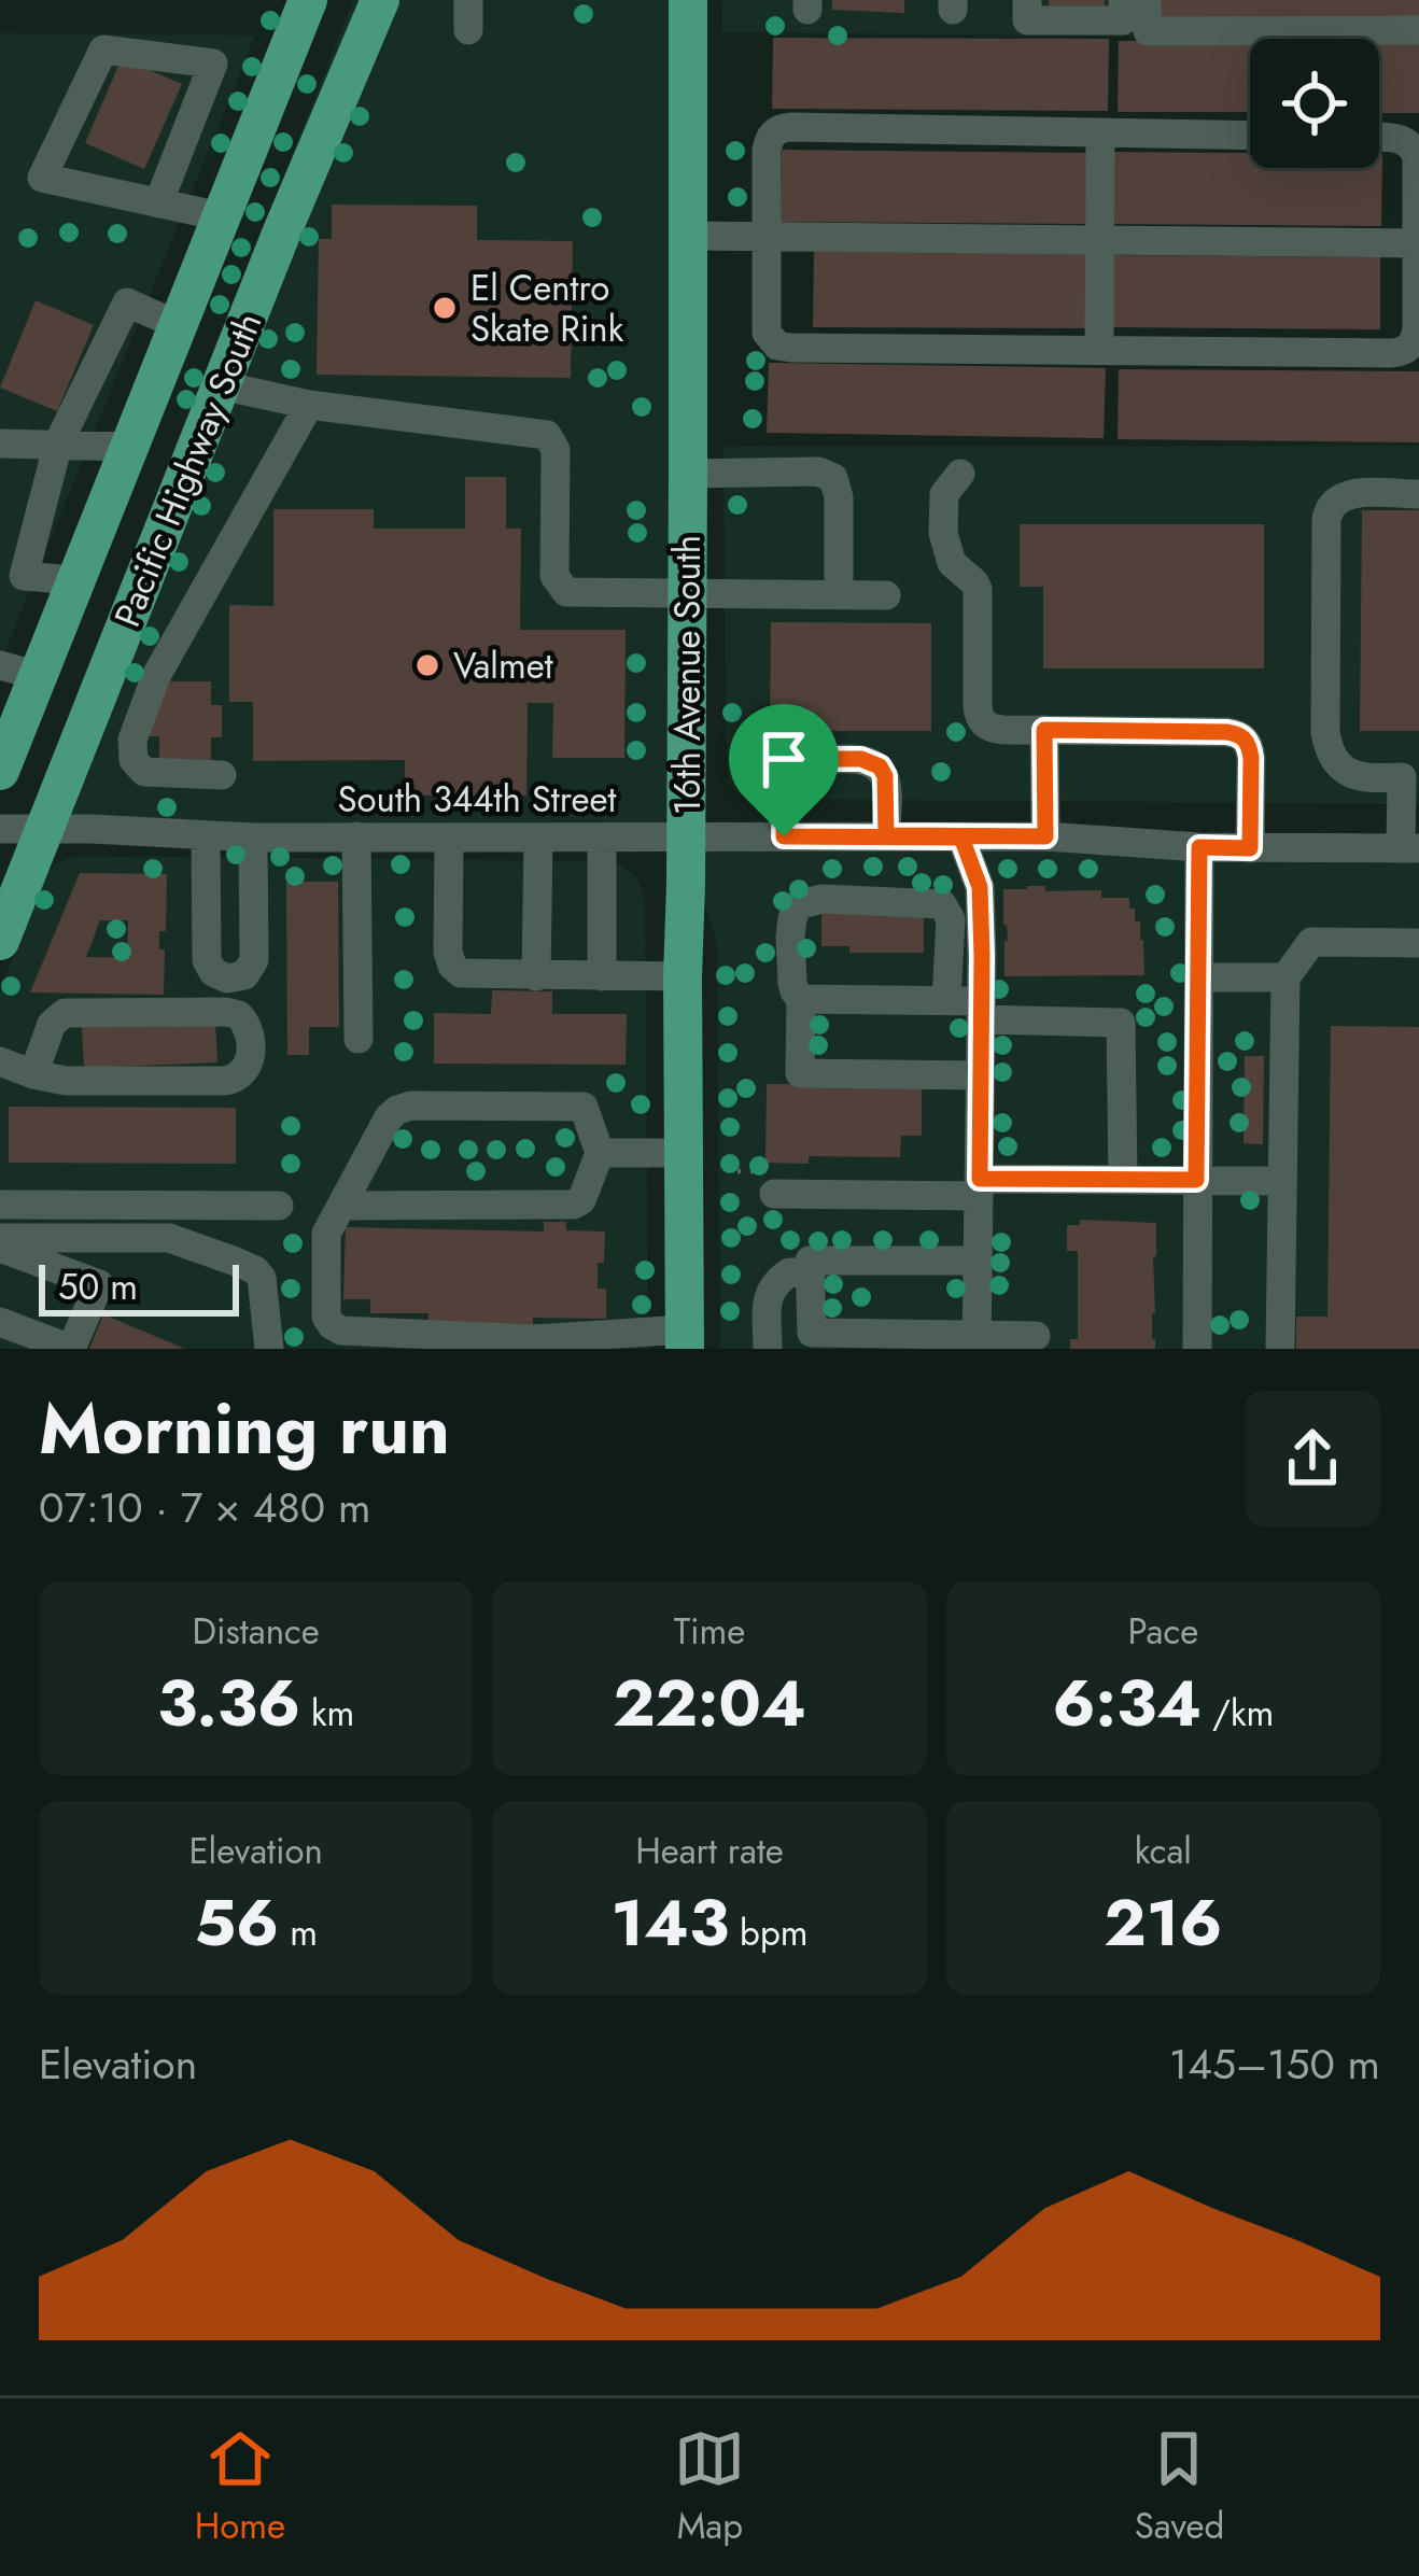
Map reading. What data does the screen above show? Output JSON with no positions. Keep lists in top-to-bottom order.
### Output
{
  "streets": {
    "main road": ["Pacific Highway South", "16th Avenue South"],
    "street": ["South 344th Street"]
  },
  "crossings": [
    ["Pacific Highway South", "South 344th Street"],
    ["16th Avenue South", "South 344th Street"]
  ],
  "places": ["El Centro Skate Rink", "Valmet"],
  "scale_bar": "50 m",
  "page": {
    "scale": "50 m",
    "heading": ["Morning run", "07:10 · 7 × 480 m"],
    "stats": [
      ["Distance", "3.36 km"],
      ["Time", "22:04"],
      ["Pace", "6:34 /km"],
      ["Elevation", "56 m"],
      ["Heart rate", "143 bpm"],
      ["kcal", "216"]
    ],
    "chart": ["Elevation", "145–150 m"],
    "tabs": ["Home", "Map", "Saved"]
  }
}
